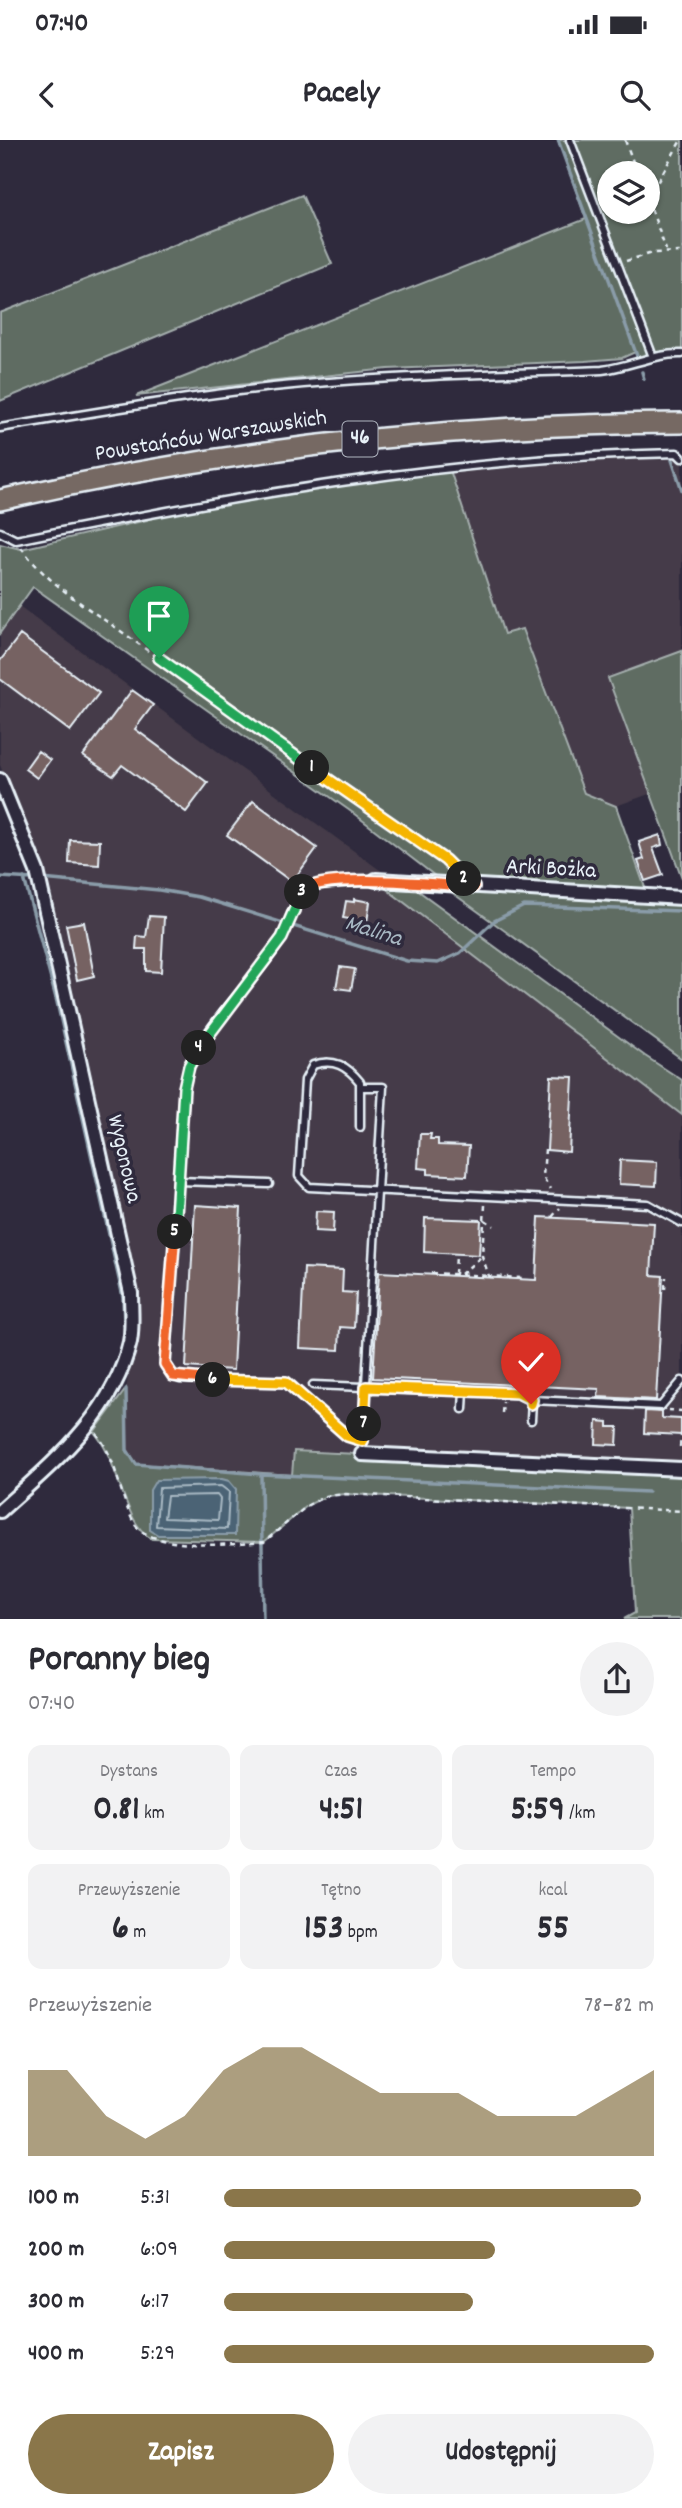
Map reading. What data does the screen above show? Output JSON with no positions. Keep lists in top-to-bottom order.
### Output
{
  "streets": {
    "main road": ["Powstańców Warszawskich", "46"],
    "street": ["Arki Bożka", "Wygonowa"]
  },
  "water": ["Malina"],
  "page": {
    "status": "07:40",
    "header": "Pacely",
    "pins": [
      "1",
      "2",
      "3",
      "4",
      "5",
      "6",
      "7"
    ],
    "heading": ["Poranny bieg", "07:40"],
    "stats": [
      ["Dystans", "0.81 km"],
      ["Czas", "4:51"],
      ["Tempo", "5:59 /km"],
      ["Przewyższenie", "6 m"],
      ["Tętno", "153 bpm"],
      ["kcal", "55"]
    ],
    "chart": ["Przewyższenie", "78–82 m"],
    "list": [
      {
        "name": "100 m",
        "note": "5:31"
      },
      {
        "name": "200 m",
        "note": "6:09"
      },
      {
        "name": "300 m",
        "note": "6:17"
      },
      {
        "name": "400 m",
        "note": "5:29"
      }
    ],
    "buttons": ["Zapisz", "Udostępnij"]
  }
}
